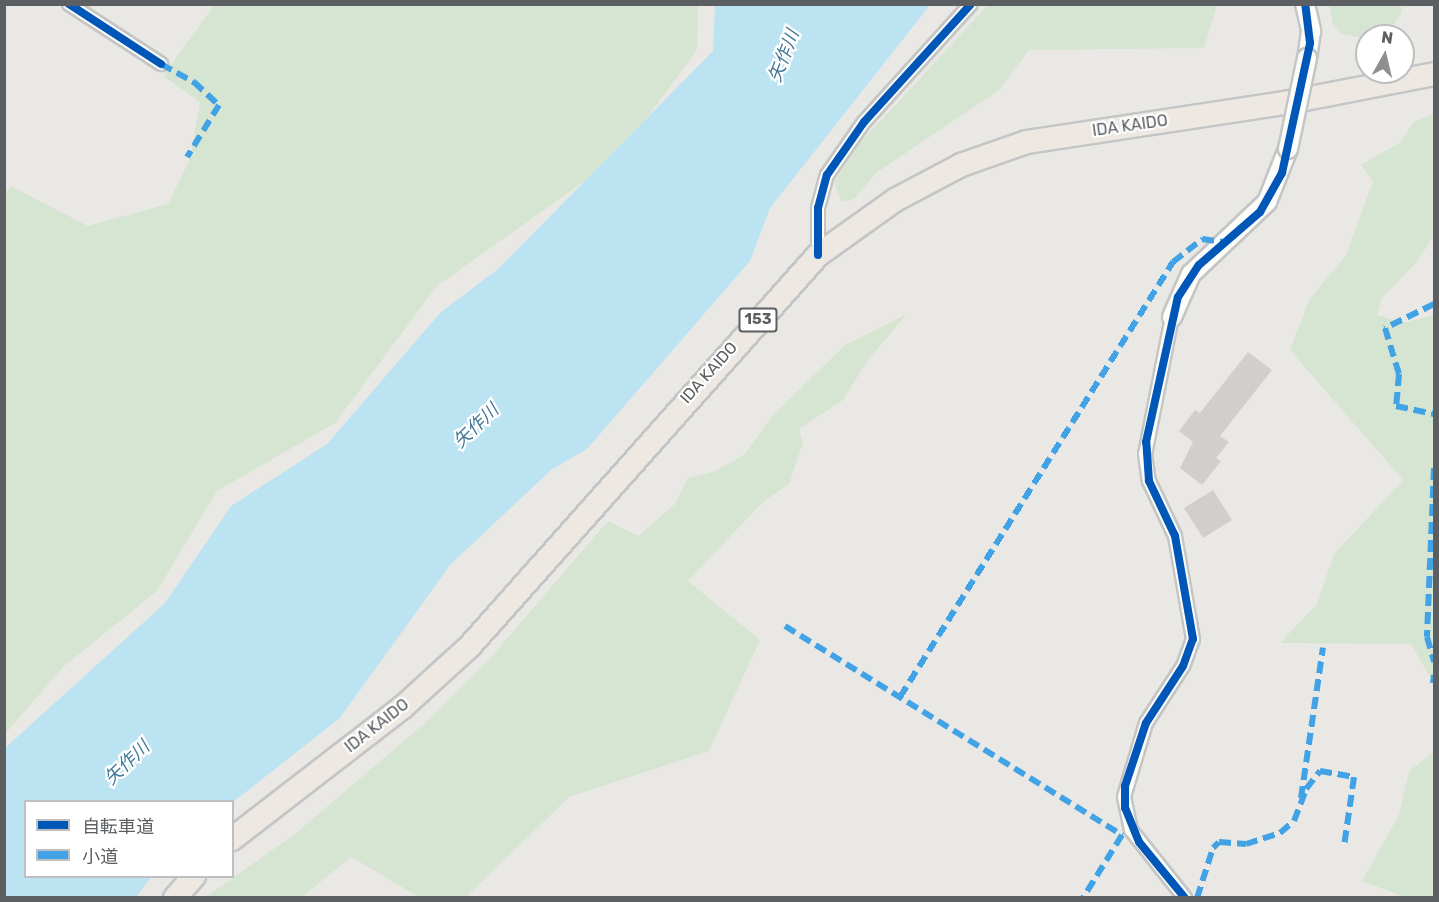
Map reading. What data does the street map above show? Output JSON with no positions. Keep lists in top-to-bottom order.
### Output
{
  "streets": {
    "highway": ["IDA KAIDO", "153"]
  },
  "water": ["矢作川"],
  "legend": ["自転車道", "小道"],
  "north": "top"
}
